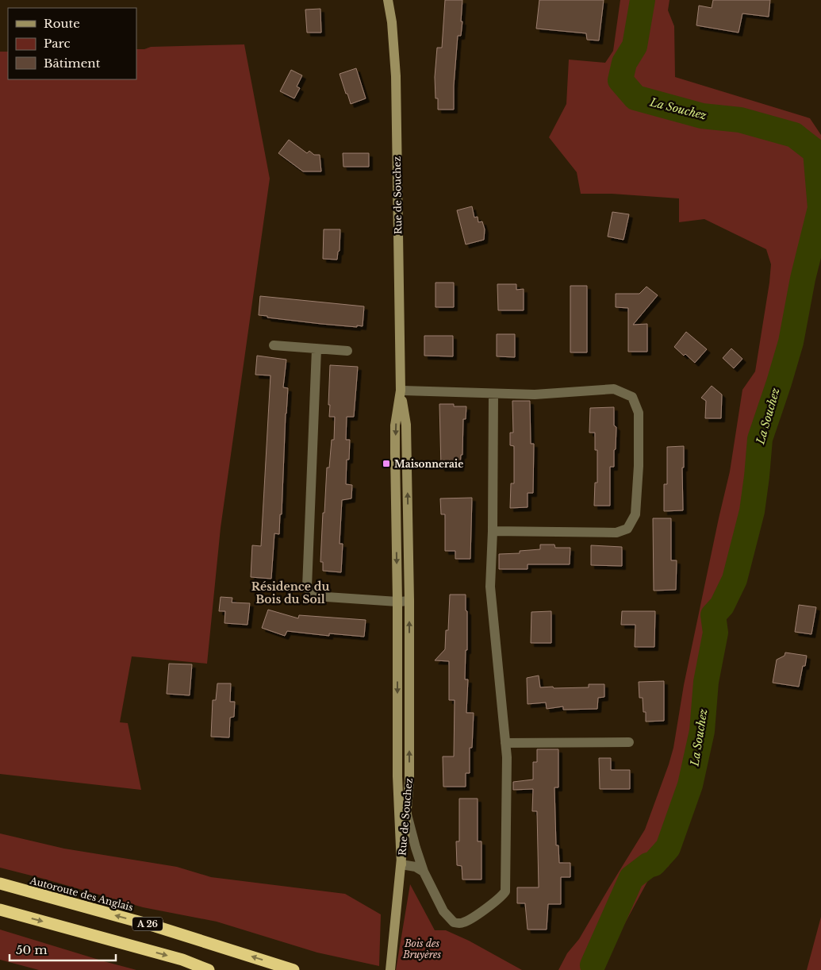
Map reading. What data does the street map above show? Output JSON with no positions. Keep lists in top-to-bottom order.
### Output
{
  "streets": {
    "highway": ["Autoroute des Anglais", "A 26"],
    "main road": ["Rue de Souchez"]
  },
  "districts": ["Résidence du Bois du Soil"],
  "water": ["La Souchez"],
  "parks": ["Bois des Bruyères"],
  "places": {
    "transit": ["Maisonneraie"]
  },
  "legend": ["Route", "Parc", "Bâtiment"],
  "scale_bar": "50 m"
}
